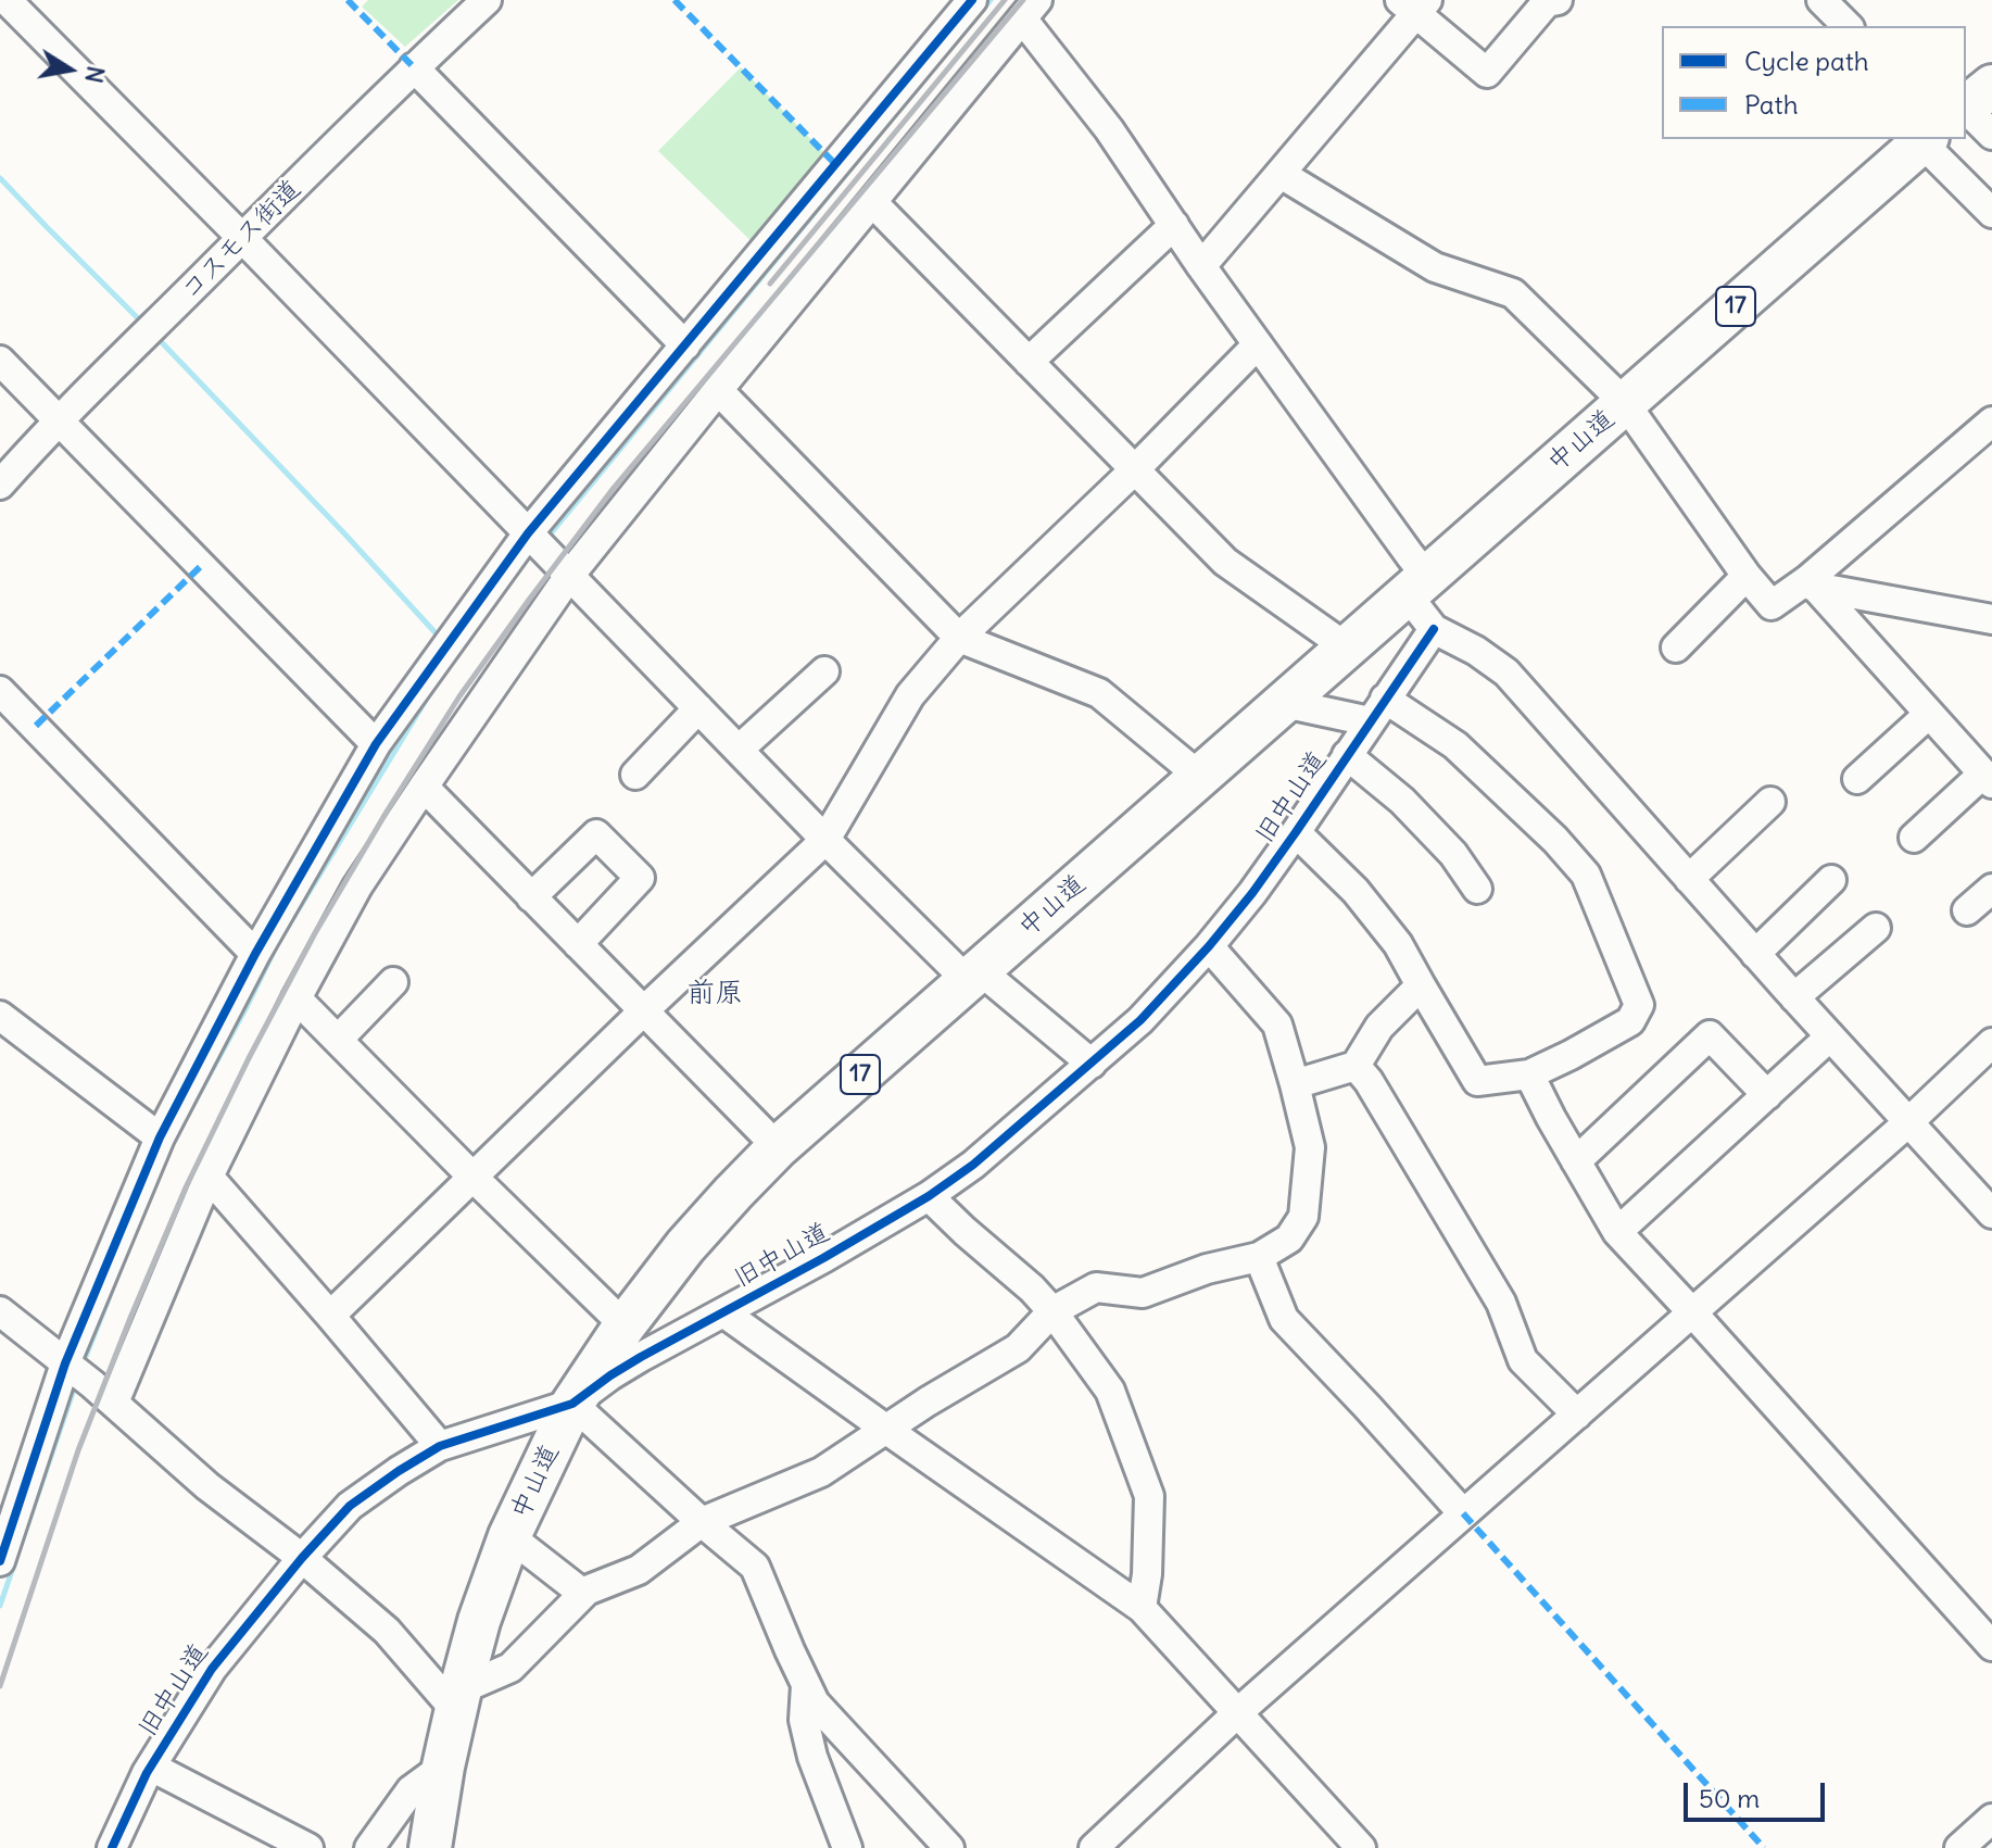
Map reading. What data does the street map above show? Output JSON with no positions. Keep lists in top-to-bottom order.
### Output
{
  "streets": {
    "highway": ["17", "中山道"],
    "street": ["コスモス街道", "旧中山道"]
  },
  "crossings": [
    ["中山道", "旧中山道"]
  ],
  "districts": ["前原"],
  "legend": ["Cycle path", "Path"],
  "scale_bar": "50 m",
  "north": "right"
}
